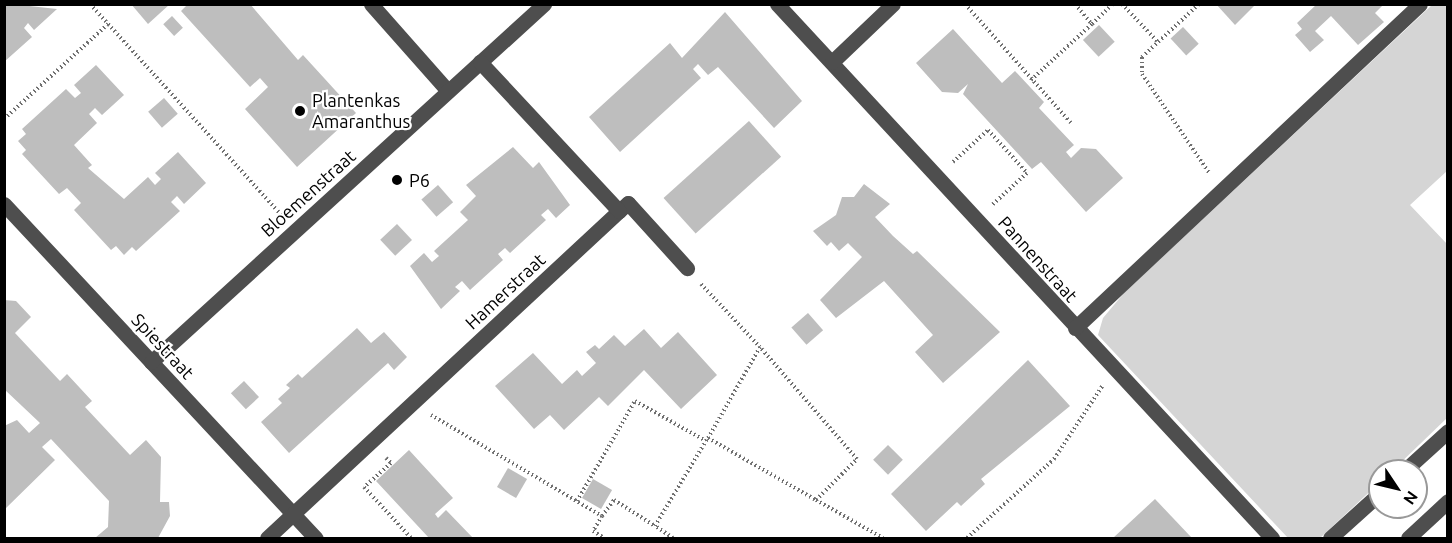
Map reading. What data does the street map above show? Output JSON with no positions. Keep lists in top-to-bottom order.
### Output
{
  "streets": {
    "street": [
      "Bloemenstraat",
      "Pannenstraat",
      "Hamerstraat",
      "Spiestraat"
    ]
  },
  "crossings": [
    ["Bloemenstraat", "Spiestraat"],
    ["Hamerstraat", "Spiestraat"]
  ],
  "places": ["Plantenkas Amaranthus", "P6"],
  "north": "bottom right"
}
